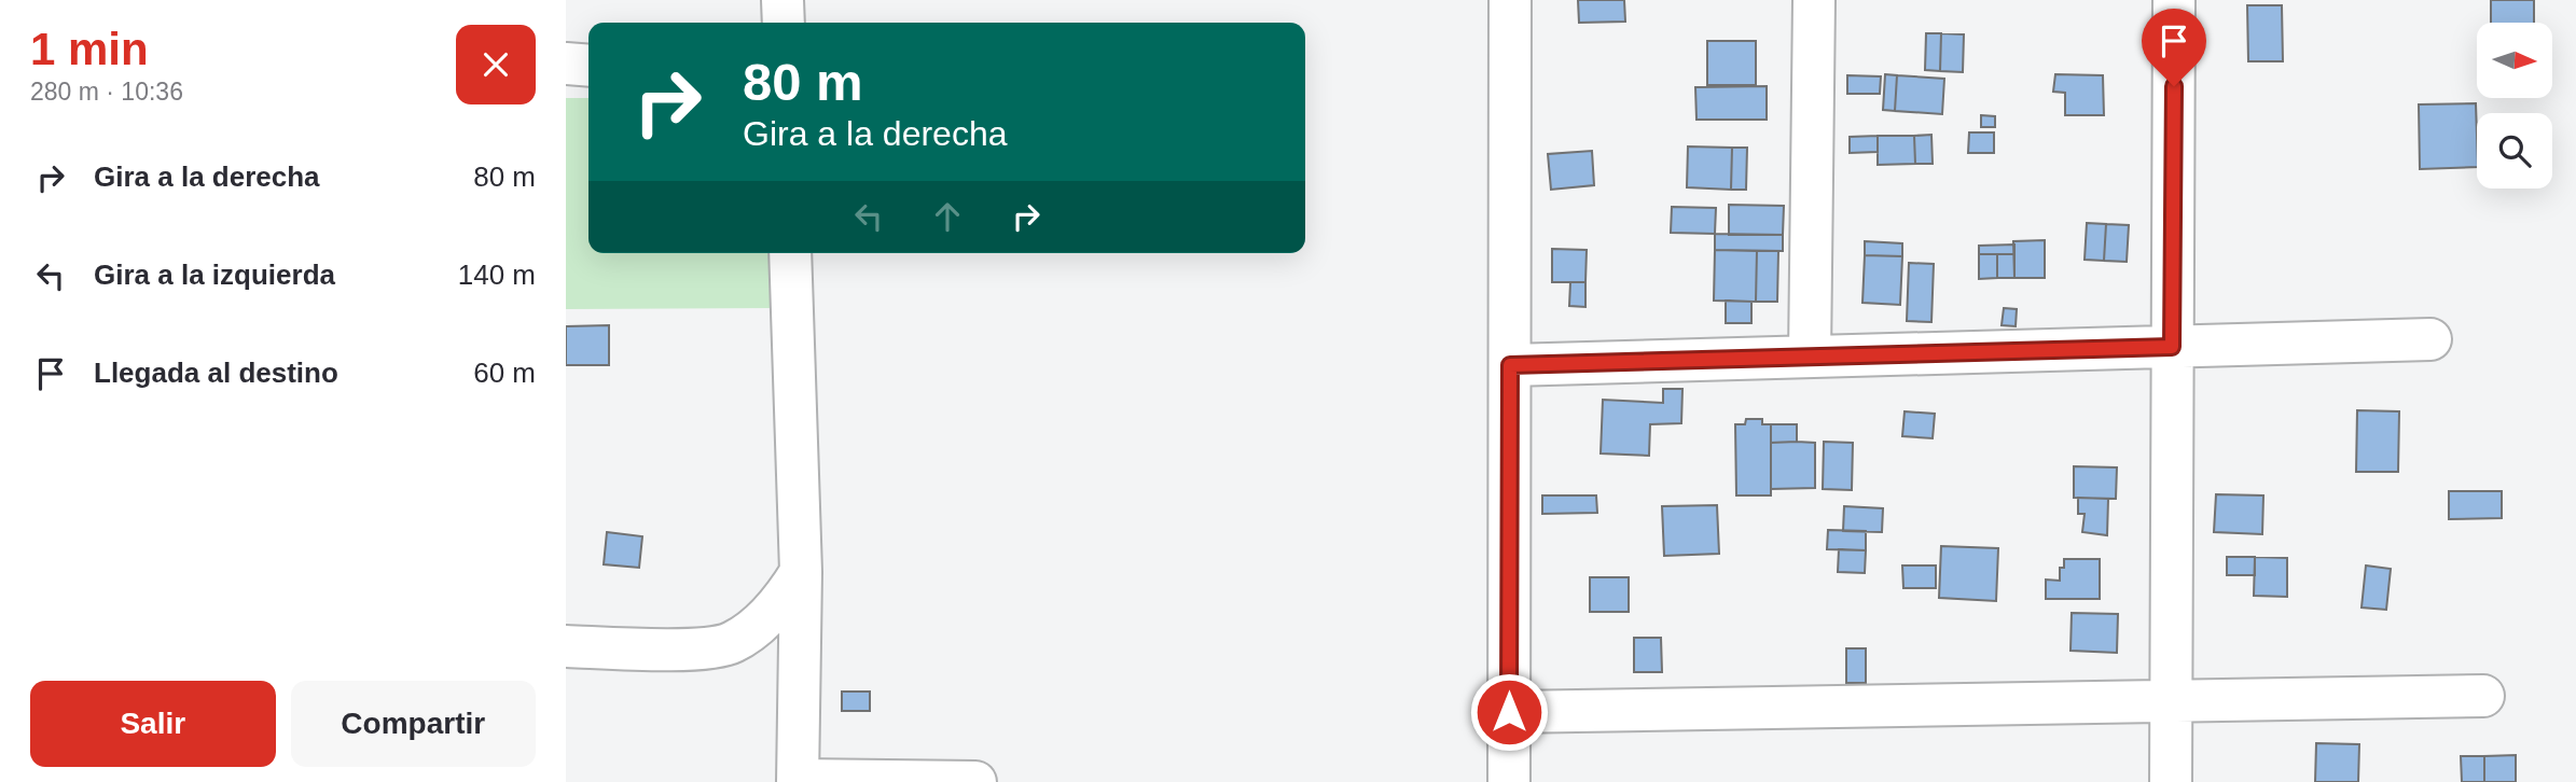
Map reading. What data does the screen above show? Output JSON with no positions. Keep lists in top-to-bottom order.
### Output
{
  "north": "right",
  "page": {
    "heading": ["1 min", "280 m · 10:36"],
    "turn": ["80 m", "Gira a la derecha"],
    "list": [
      {
        "name": "Gira a la derecha",
        "value": "80 m"
      },
      {
        "name": "Gira a la izquierda",
        "value": "140 m"
      },
      {
        "name": "Llegada al destino",
        "value": "60 m"
      }
    ],
    "buttons": ["Salir", "Compartir"]
  }
}
